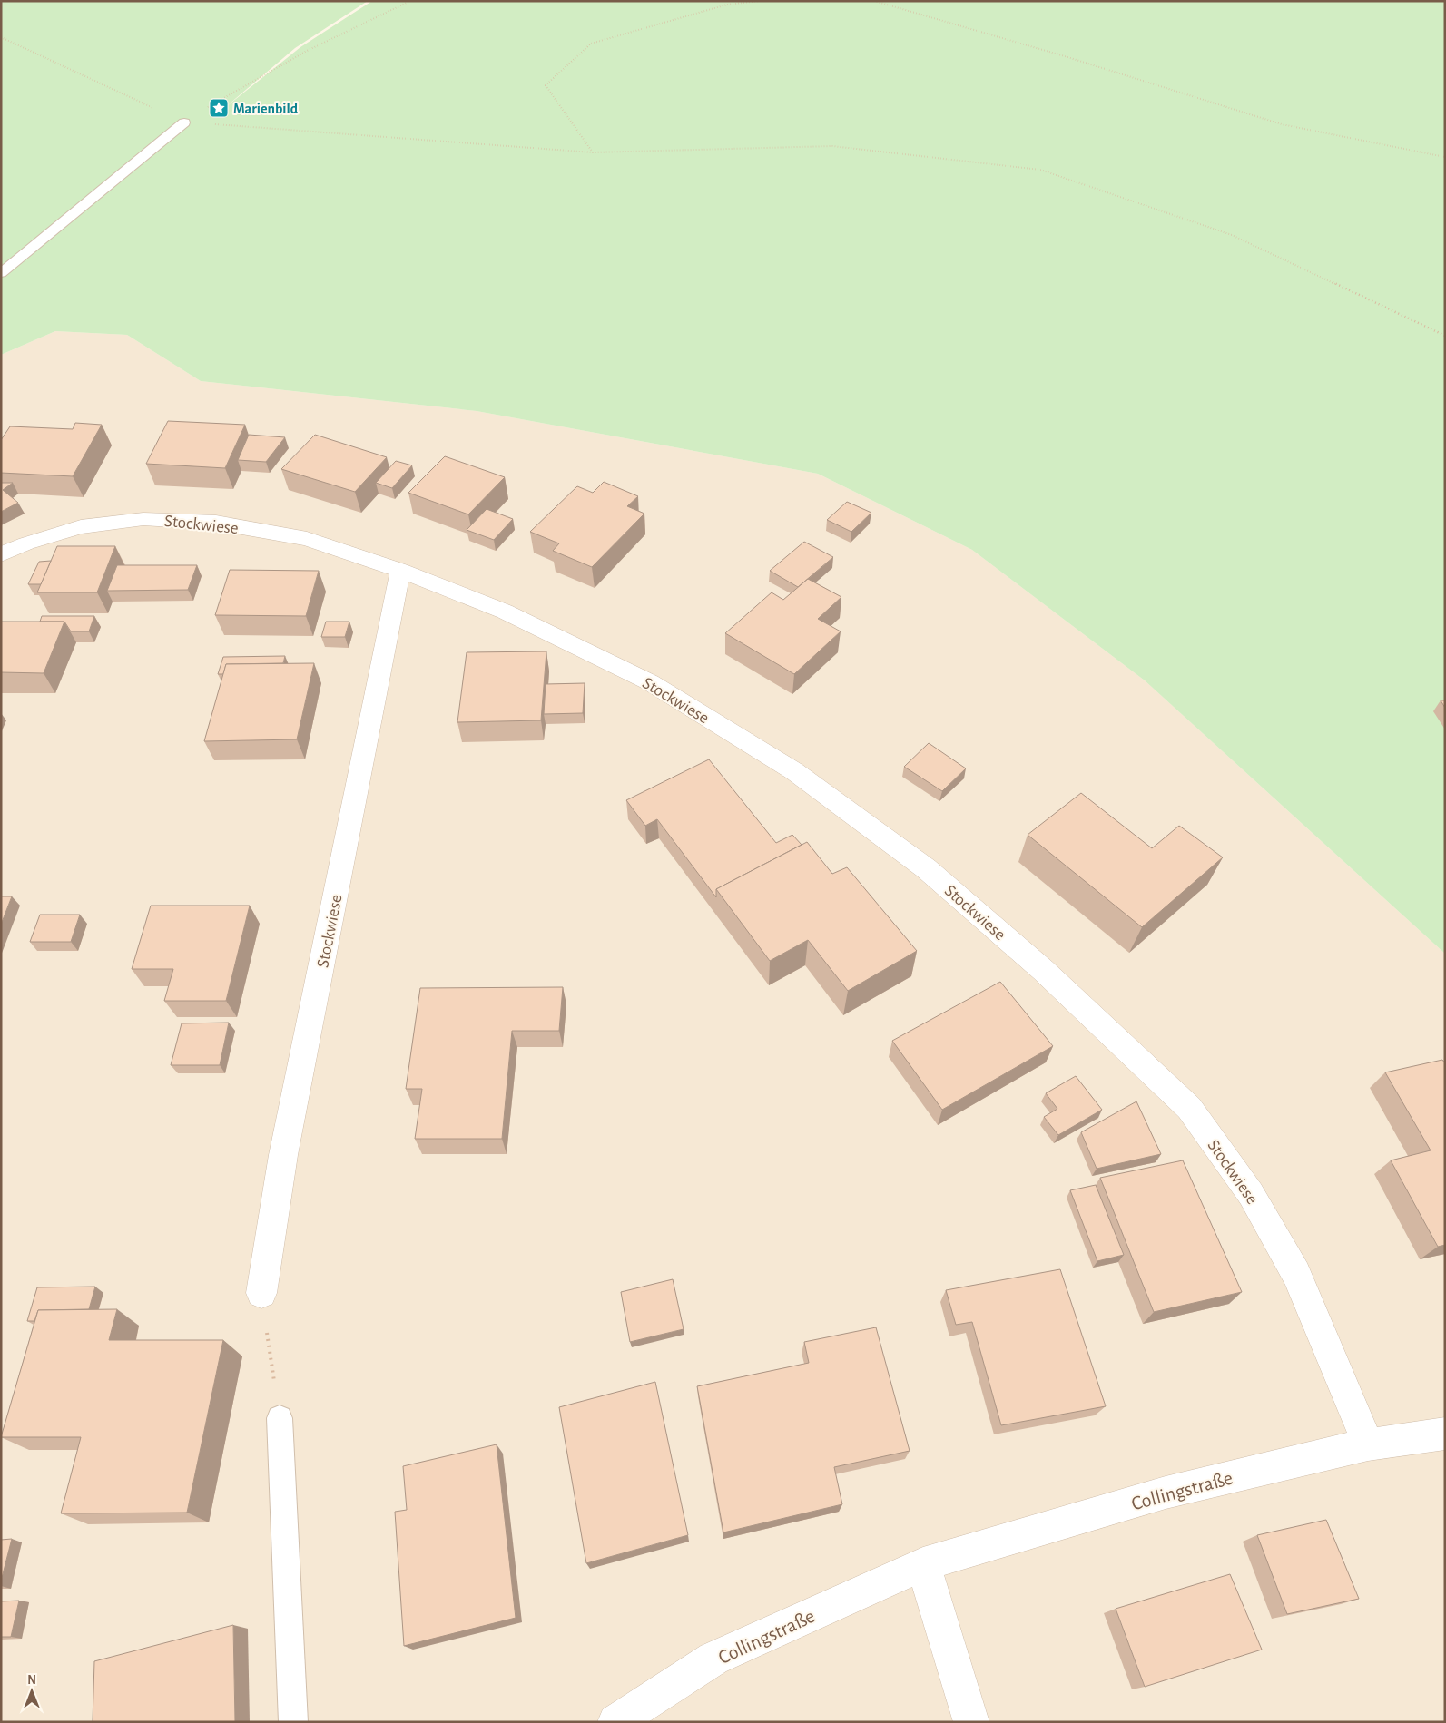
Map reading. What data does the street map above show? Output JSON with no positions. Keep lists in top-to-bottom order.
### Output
{
  "streets": {
    "street": ["Stockwiese", "Collingstraße"]
  },
  "crossings": [
    ["Stockwiese", "Collingstraße"]
  ],
  "places": {
    "place": ["Marienbild"]
  },
  "north": "top"
}
